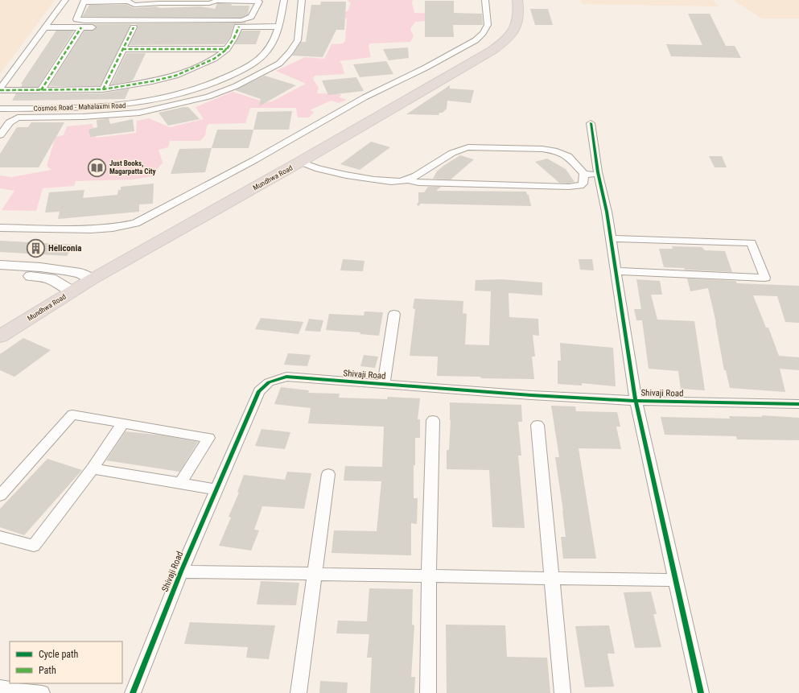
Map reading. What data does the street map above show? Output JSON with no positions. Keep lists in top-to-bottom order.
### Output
{
  "streets": {
    "highway": ["Mundhwa Road"],
    "street": ["Cosmos Road - Mahalaxmi Road", "Shivaji Road"]
  },
  "places": {
    "library": ["Just Books, Magarpatta City"],
    "building": ["Heliconia"]
  },
  "legend": ["Cycle path", "Path"]
}
